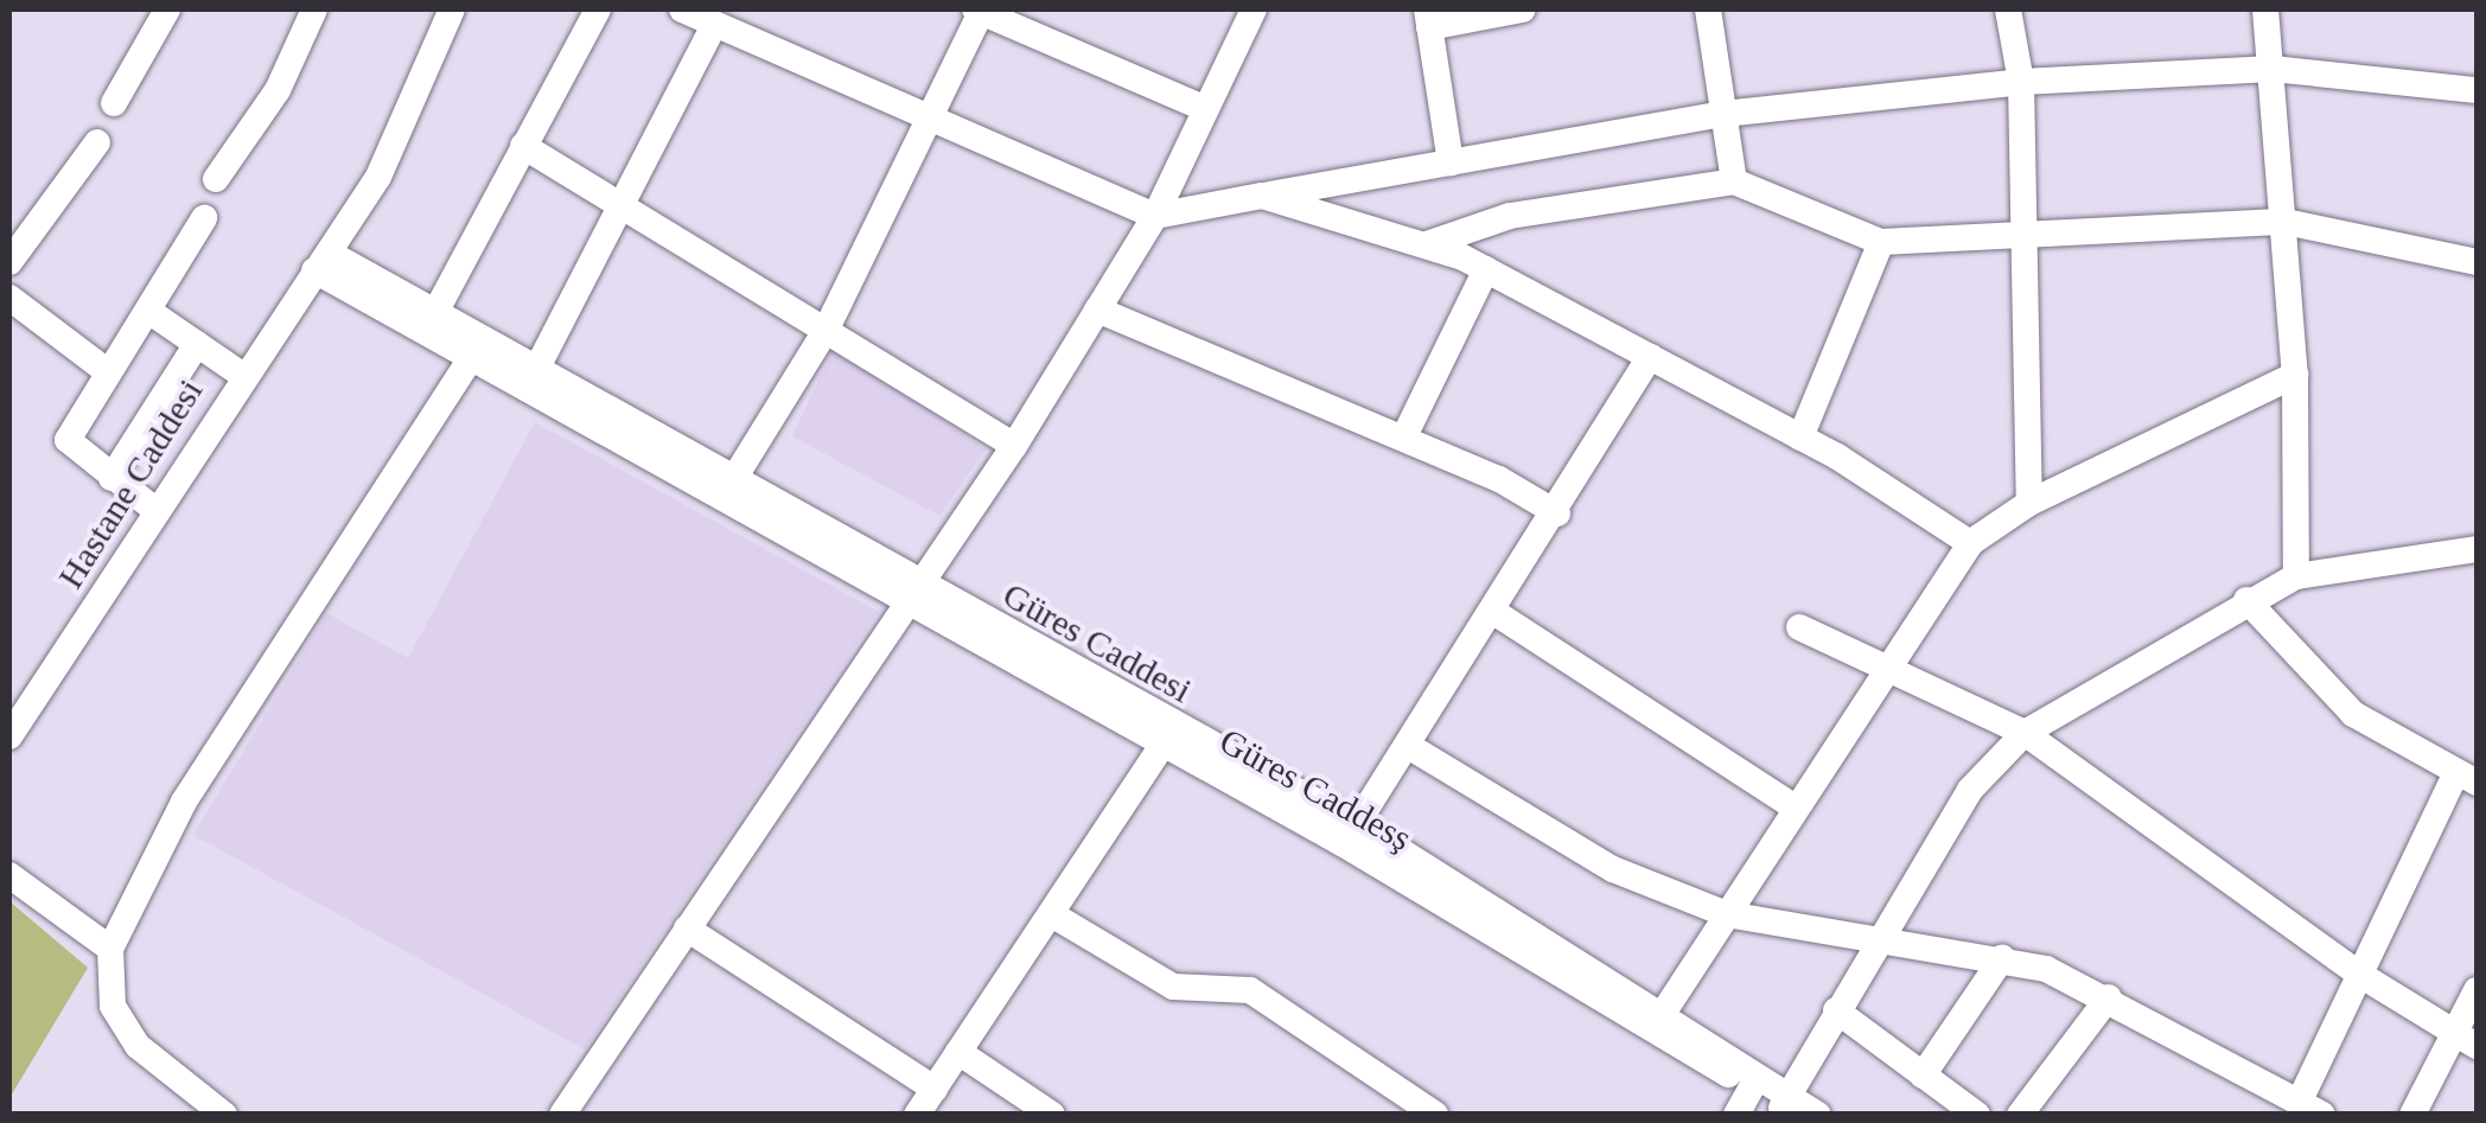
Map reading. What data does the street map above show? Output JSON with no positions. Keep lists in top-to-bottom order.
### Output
{
  "streets": {
    "street": ["Hastane Caddesi", "Güres Caddesi", "Güres Caddesş"]
  },
  "crossings": [
    ["Güres Caddesi", "Güres Caddesş"]
  ]
}
